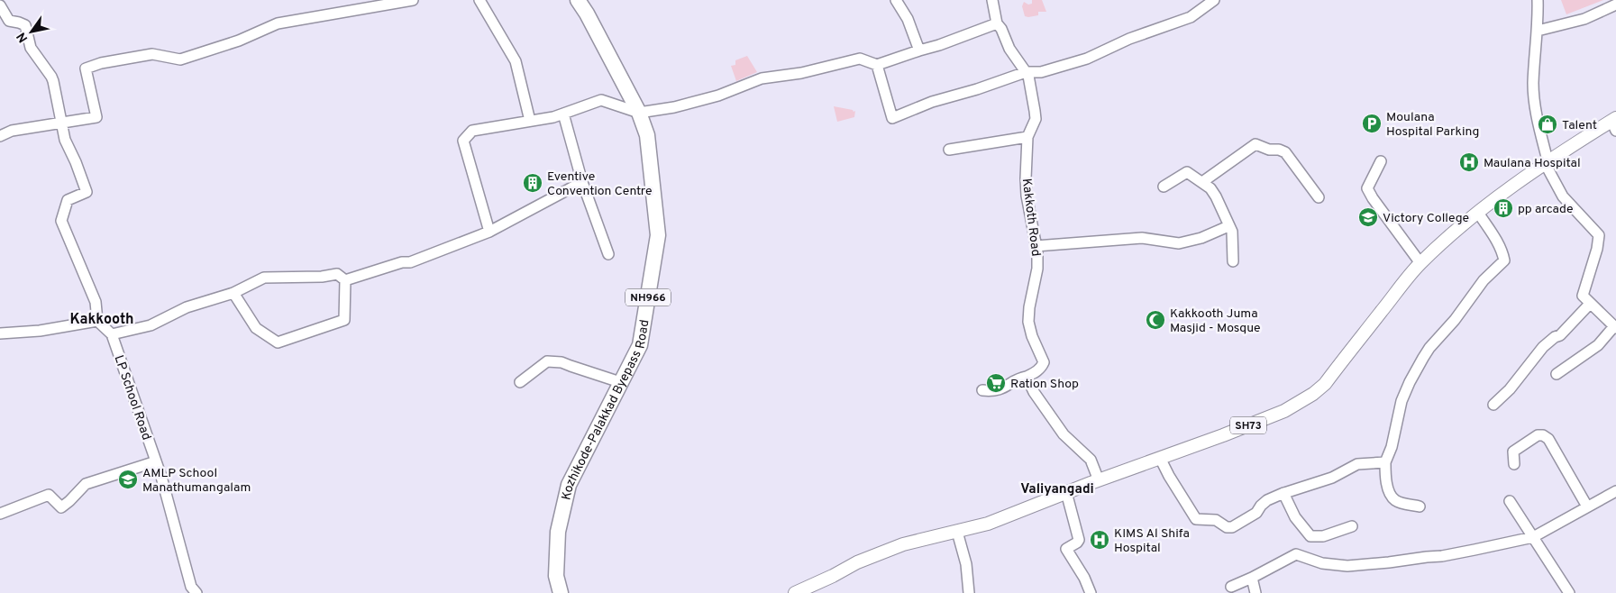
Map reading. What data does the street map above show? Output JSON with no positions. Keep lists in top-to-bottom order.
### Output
{
  "streets": {
    "highway": ["NH966", "Kozhikode-Palakkad Byepass Road"],
    "main road": ["SH73"],
    "street": ["Kakkoth Road", "LP School Road"]
  },
  "districts": ["Kakkooth", "Valiyangadi"],
  "places": {
    "parking": ["Moulana Hospital Parking"],
    "shop": ["Talent"],
    "hospital": ["Maulana Hospital", "KIMS Al Shifa Hospital"],
    "building": ["Eventive Convention Centre", "pp arcade"],
    "school or university": ["Victory College", "AMLP School Manathumangalam"],
    "mosque": ["Kakkooth Juma Masjid - Mosque"],
    "supermarket": ["Ration Shop"]
  },
  "north": "bottom left"
}
